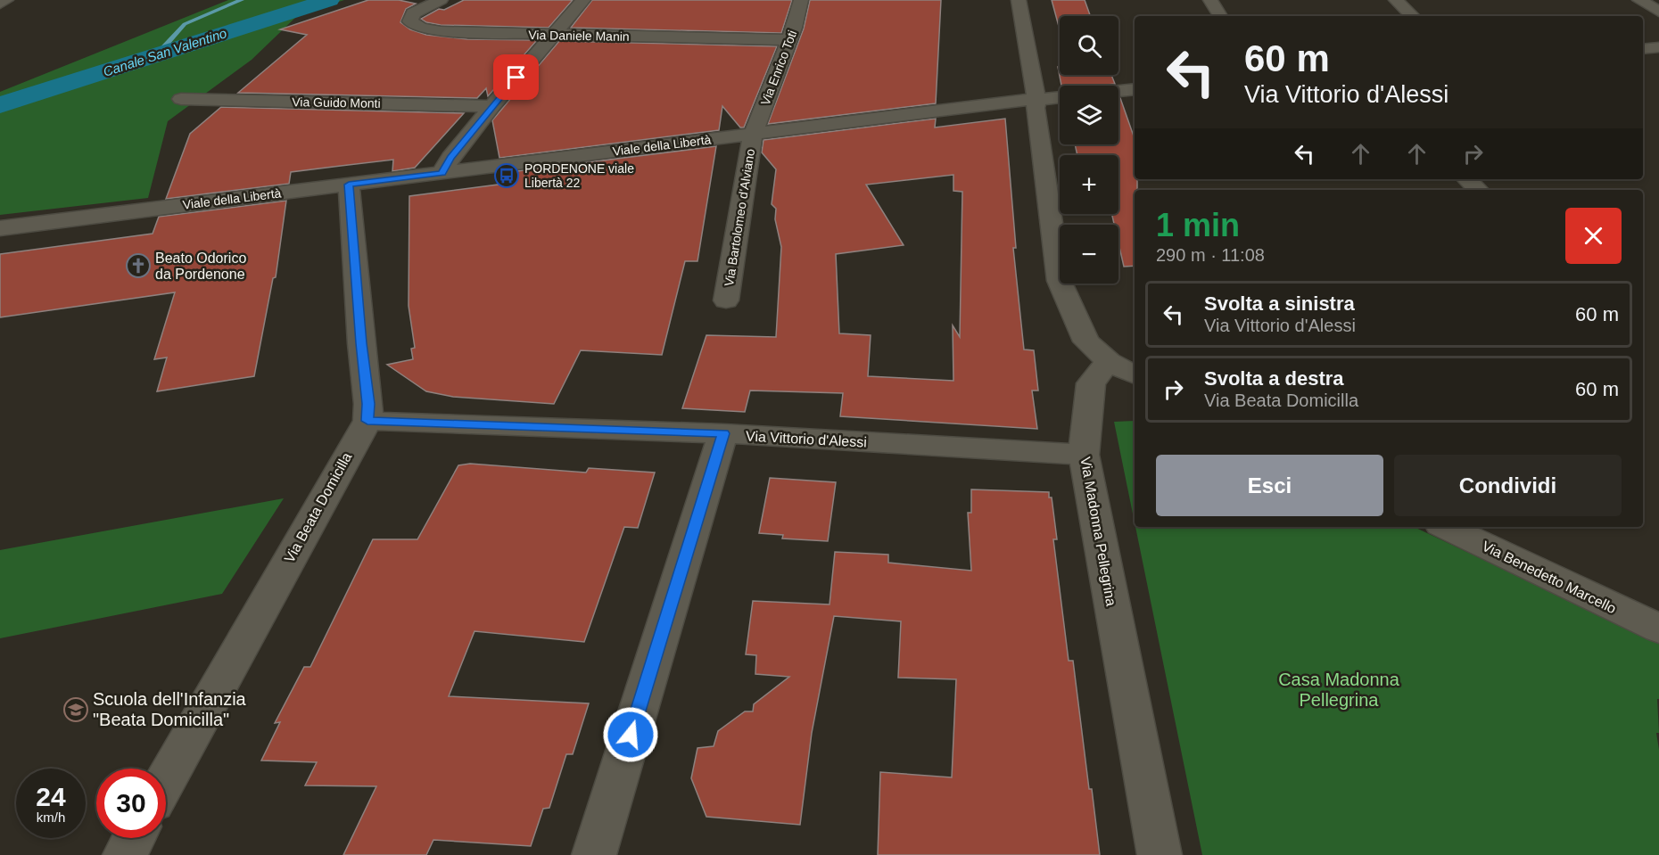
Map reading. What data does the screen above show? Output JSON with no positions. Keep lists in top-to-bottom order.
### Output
{
  "streets": {
    "street": [
      "Via Daniele Manin",
      "Via Enrico Toti",
      "Via Guido Monti",
      "Viale della Libertà",
      "Via Bartolomeo d'Alviano",
      "Via Vittorio d'Alessi",
      "Via Beata Domicilla",
      "Via Madonna Pellegrina",
      "Via Benedetto Marcello"
    ]
  },
  "crossings": [
    ["Via Daniele Manin", "Via Enrico Toti"],
    ["Via Enrico Toti", "Viale della Libertà"],
    ["Via Enrico Toti", "Via Bartolomeo d'Alviano"],
    ["Viale della Libertà", "Via Bartolomeo d'Alviano"],
    ["Viale della Libertà", "Via Beata Domicilla"],
    ["Viale della Libertà", "Via Madonna Pellegrina"],
    ["Via Vittorio d'Alessi", "Via Beata Domicilla"],
    ["Via Vittorio d'Alessi", "Via Madonna Pellegrina"]
  ],
  "water": ["Canale San Valentino"],
  "parks": ["Casa Madonna Pellegrina"],
  "places": {
    "bus stop": ["PORDENONE viale Libertà 22"],
    "church": ["Beato Odorico da Pordenone"],
    "school or university": ["Scuola dell'Infanzia \"Beata Domicilla\""]
  },
  "page": {
    "map_buttons": ["+", "−"],
    "turn": ["60 m", "Via Vittorio d'Alessi"],
    "heading": ["1 min", "290 m · 11:08"],
    "list": [
      {
        "name": "Svolta a sinistra",
        "note": "Via Vittorio d'Alessi",
        "value": "60 m"
      },
      {
        "name": "Svolta a destra",
        "note": "Via Beata Domicilla",
        "value": "60 m"
      }
    ],
    "buttons": ["Esci", "Condividi"],
    "speed": "24 km/h",
    "limit": "30"
  }
}
